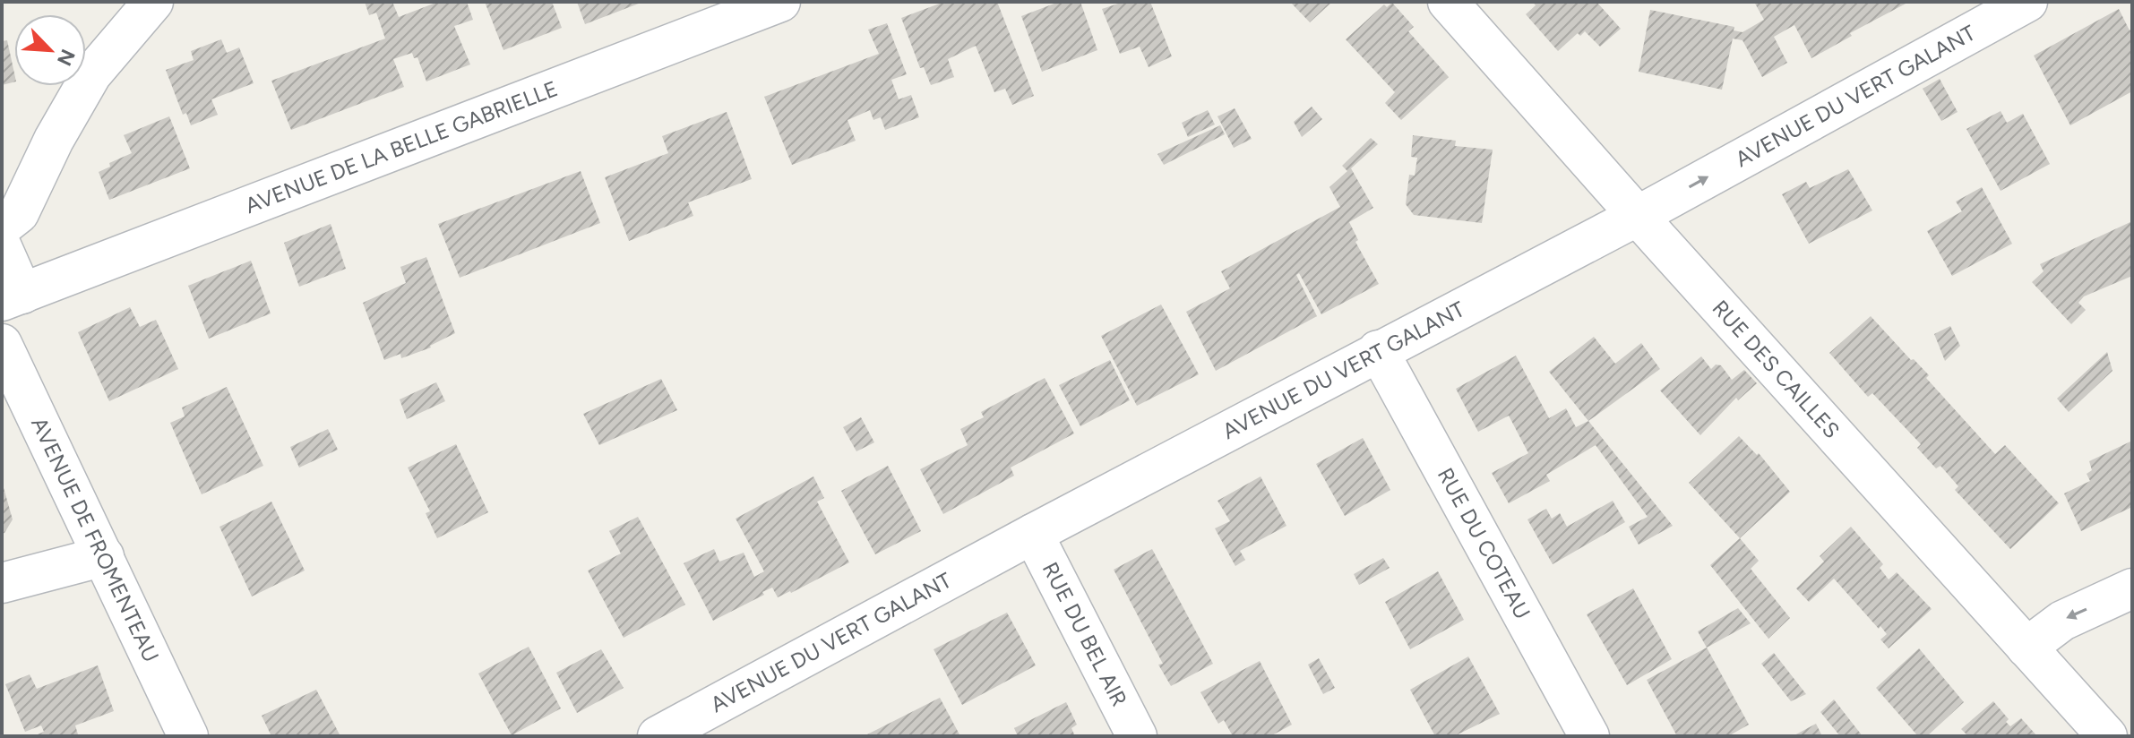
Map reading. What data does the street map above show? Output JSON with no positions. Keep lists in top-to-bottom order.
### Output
{
  "streets": {
    "street": [
      "AVENUE DU VERT GALANT",
      "AVENUE DE LA BELLE GABRIELLE",
      "RUE DES CAILLES",
      "AVENUE DE FROMENTEAU",
      "RUE DU COTEAU",
      "RUE DU BEL AIR"
    ]
  },
  "crossings": [
    ["AVENUE DU VERT GALANT", "RUE DES CAILLES"],
    ["AVENUE DU VERT GALANT", "RUE DU COTEAU"],
    ["AVENUE DU VERT GALANT", "RUE DU BEL AIR"]
  ],
  "north": "bottom right"
}
